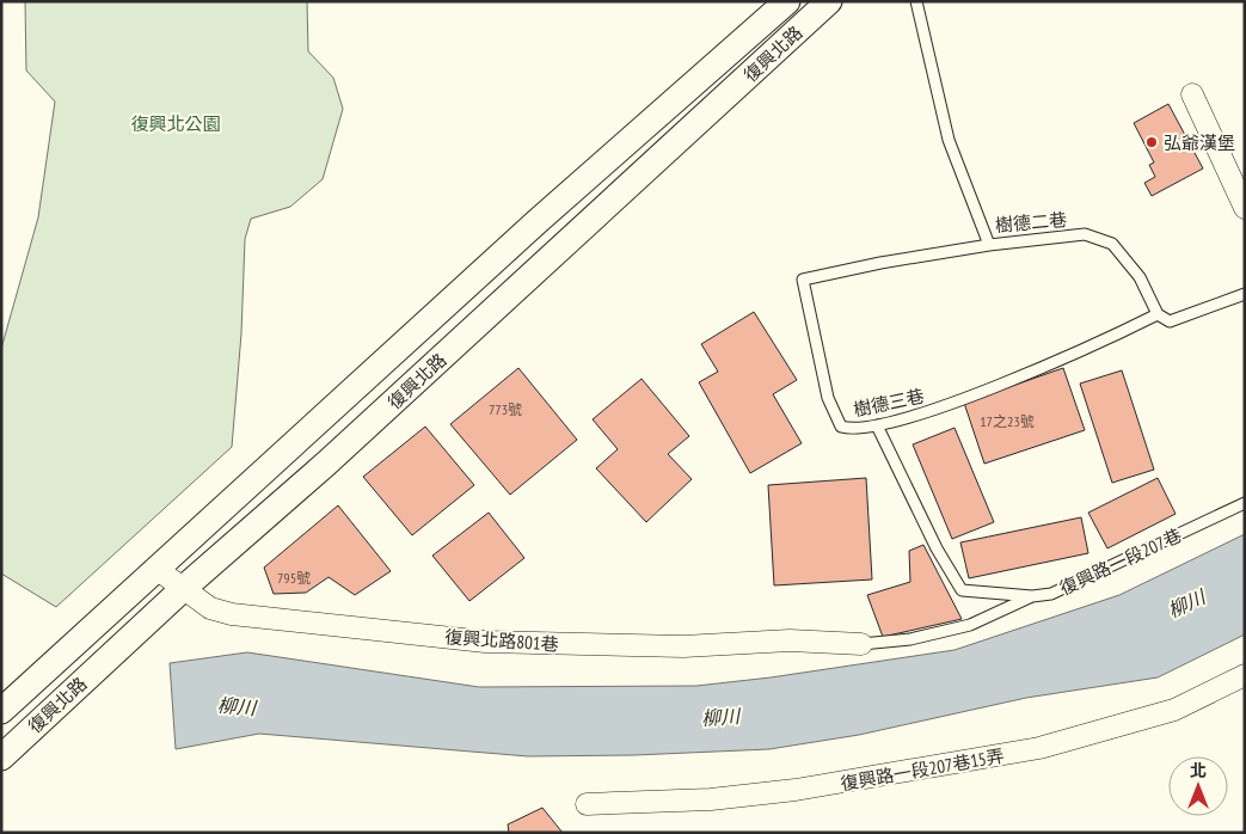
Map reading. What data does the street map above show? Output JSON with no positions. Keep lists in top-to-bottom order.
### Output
{
  "streets": {
    "street": ["復興北路", "復興北路801巷", "復興路一段207巷15弄"],
    "lane": ["樹德二巷", "樹德三巷", "復興路一段207巷"]
  },
  "crossings": [
    ["復興北路", "復興北路801巷"],
    ["樹德二巷", "樹德三巷"],
    ["樹德三巷", "復興路一段207巷"]
  ],
  "water": ["柳川"],
  "parks": ["復興北公園"],
  "places": ["弘爺漢堡"],
  "house_numbers": ["773號", "17之23號", "795號"],
  "north": "top"
}
